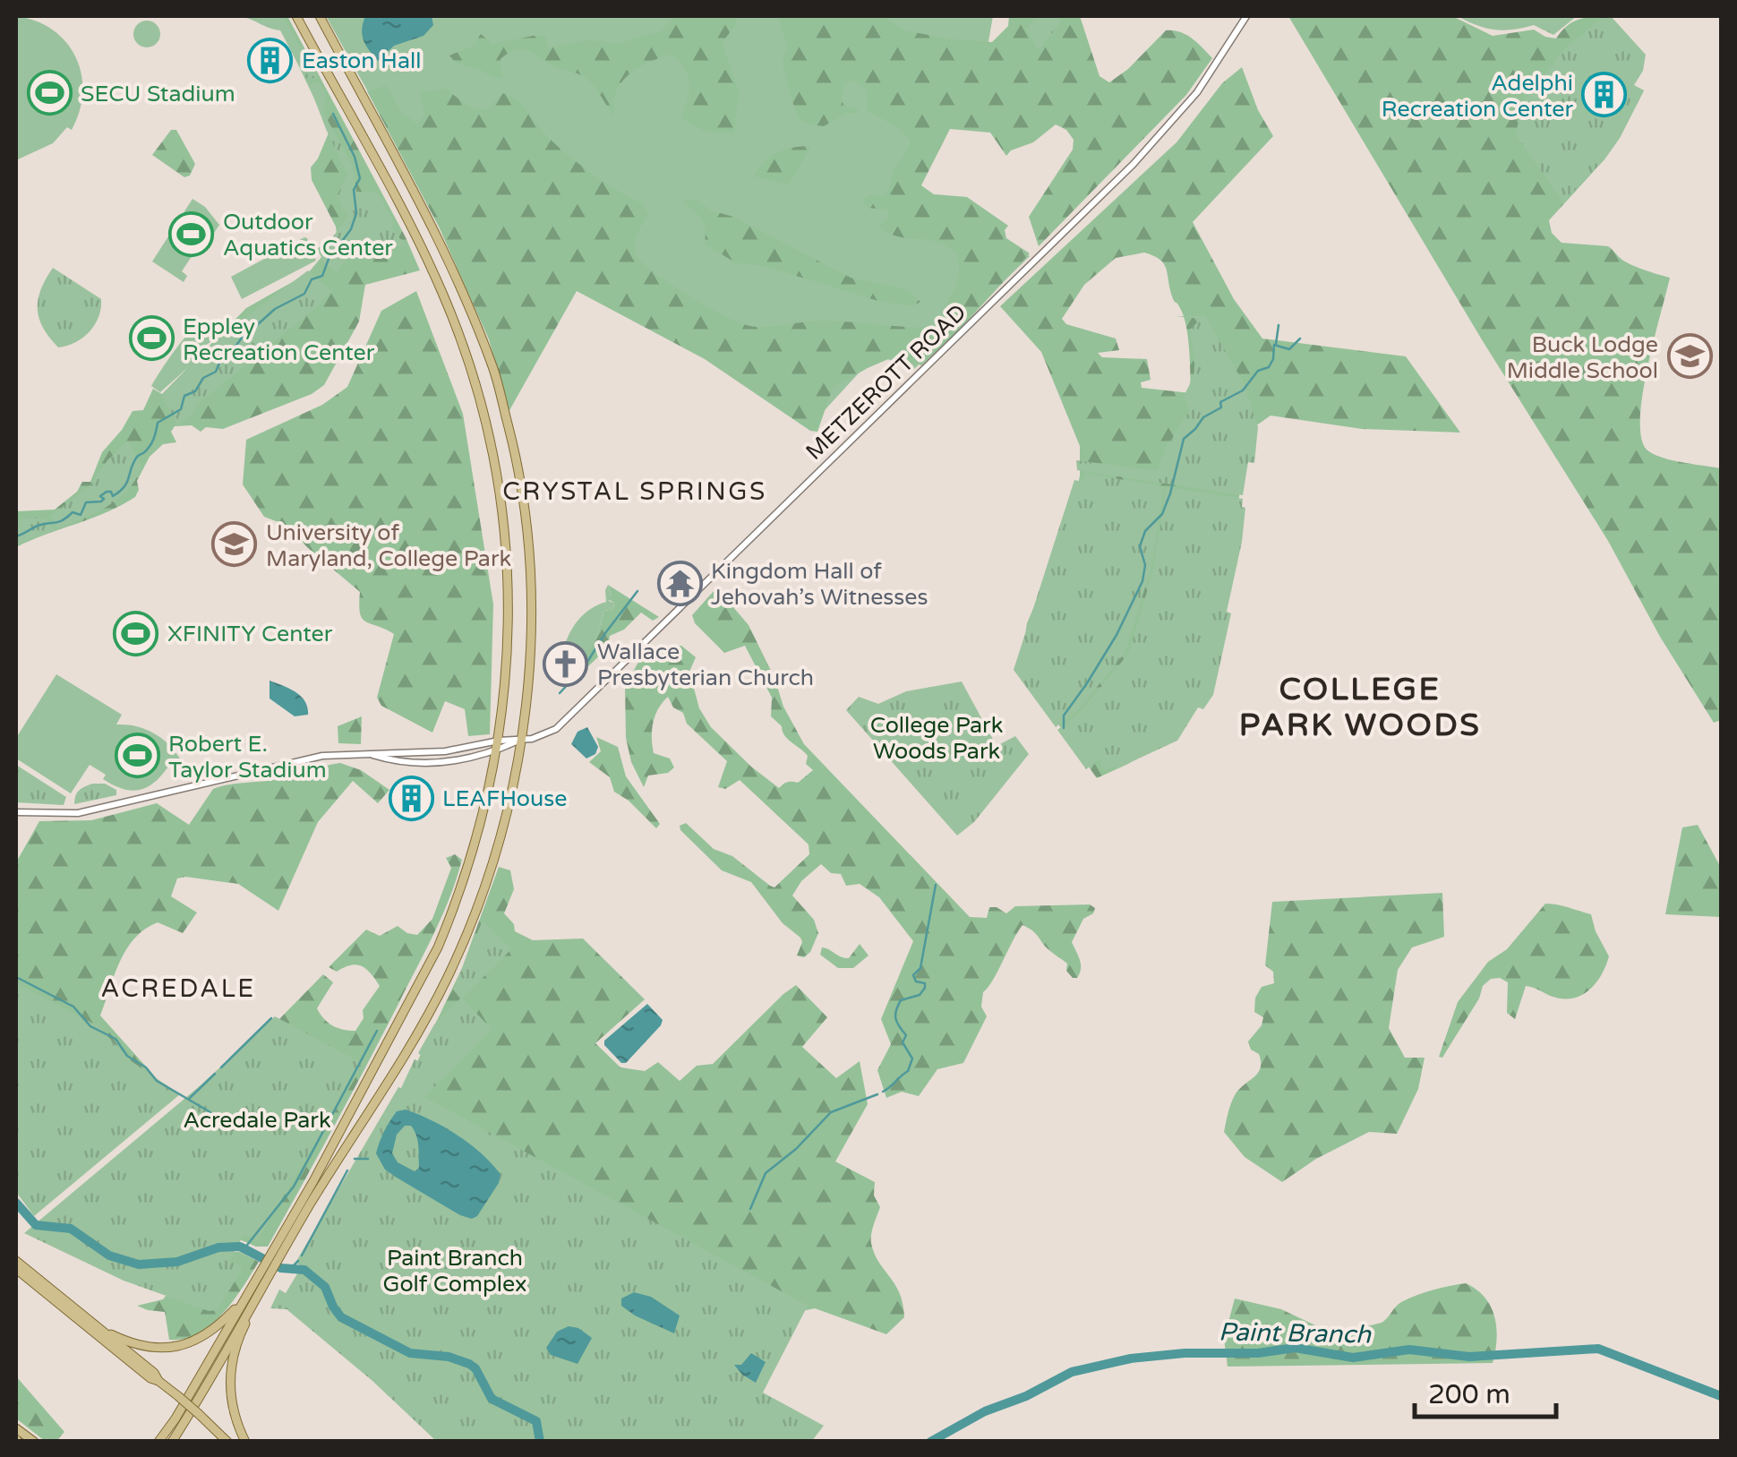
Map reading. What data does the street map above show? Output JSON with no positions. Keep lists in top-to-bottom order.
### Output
{
  "streets": {
    "street": ["METZEROTT ROAD"]
  },
  "districts": ["CRYSTAL SPRINGS", "COLLEGE PARK WOODS", "ACREDALE"],
  "water": ["Paint Branch"],
  "parks": ["College Park Woods Park", "Acredale Park", "Paint Branch Golf Complex"],
  "places": {
    "building": ["Easton Hall", "Adelphi Recreation Center", "LEAFHouse"],
    "sports": [
      "SECU Stadium",
      "Outdoor Aquatics Center",
      "Eppley Recreation Center",
      "XFINITY Center",
      "Robert E. Taylor Stadium"
    ],
    "school or university": ["Buck Lodge Middle School", "University of Maryland, College Park"],
    "temple": ["Kingdom Hall of Jehovah’s Witnesses"],
    "church": ["Wallace Presbyterian Church"]
  },
  "scale_bar": "200 m"
}
